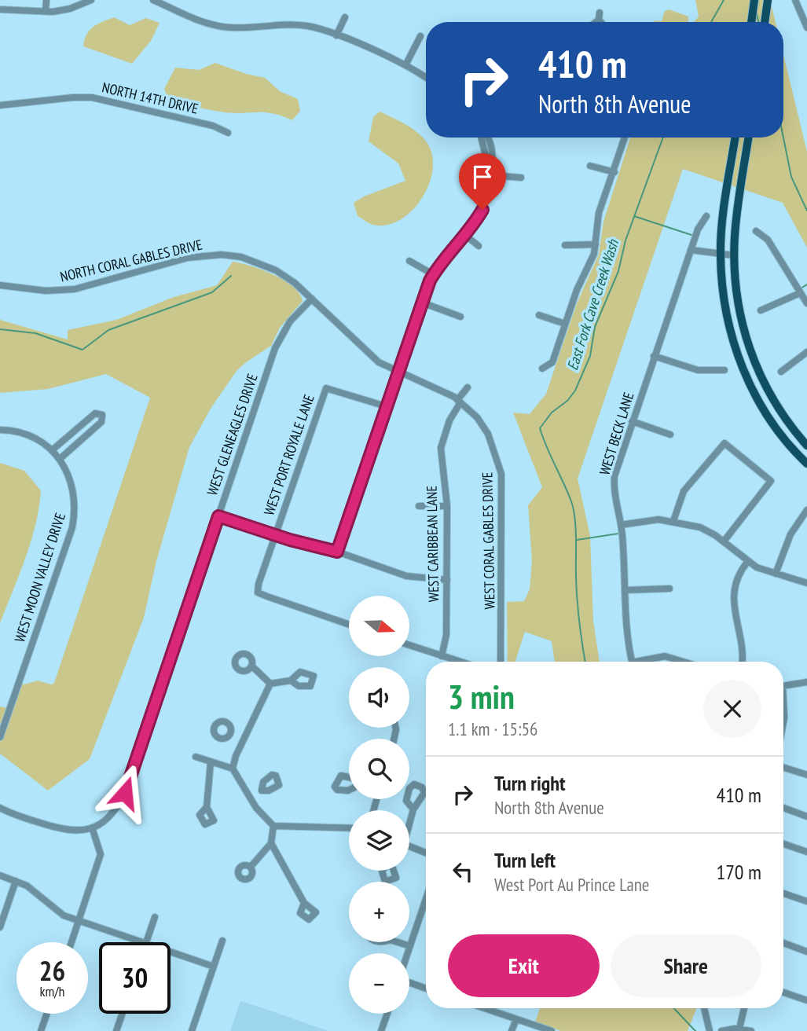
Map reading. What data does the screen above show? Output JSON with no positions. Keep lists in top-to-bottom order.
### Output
{
  "streets": {
    "street": [
      "NORTH 14TH DRIVE",
      "NORTH CORAL GABLES DRIVE",
      "WEST BECK LANE",
      "WEST GLENEAGLES DRIVE",
      "WEST PORT ROYALE LANE",
      "WEST CORAL GABLES DRIVE",
      "WEST CARIBBEAN LANE",
      "WEST MOON VALLEY DRIVE"
    ]
  },
  "crossings": [
    ["NORTH CORAL GABLES DRIVE", "WEST CORAL GABLES DRIVE"],
    ["WEST GLENEAGLES DRIVE", "WEST CORAL GABLES DRIVE"],
    ["WEST CORAL GABLES DRIVE", "WEST CARIBBEAN LANE"]
  ],
  "water": ["East Fork Cave Creek Wash"],
  "north": "right",
  "page": {
    "turn": ["410 m", "North 8th Avenue"],
    "map_buttons": ["+", "−"],
    "heading": ["3 min", "1.1 km · 15:56"],
    "list": [
      {
        "name": "Turn right",
        "note": "North 8th Avenue",
        "value": "410 m"
      },
      {
        "name": "Turn left",
        "note": "West Port Au Prince Lane",
        "value": "170 m"
      }
    ],
    "buttons": ["Exit", "Share"],
    "speed": "26 km/h",
    "limit": "30"
  }
}
